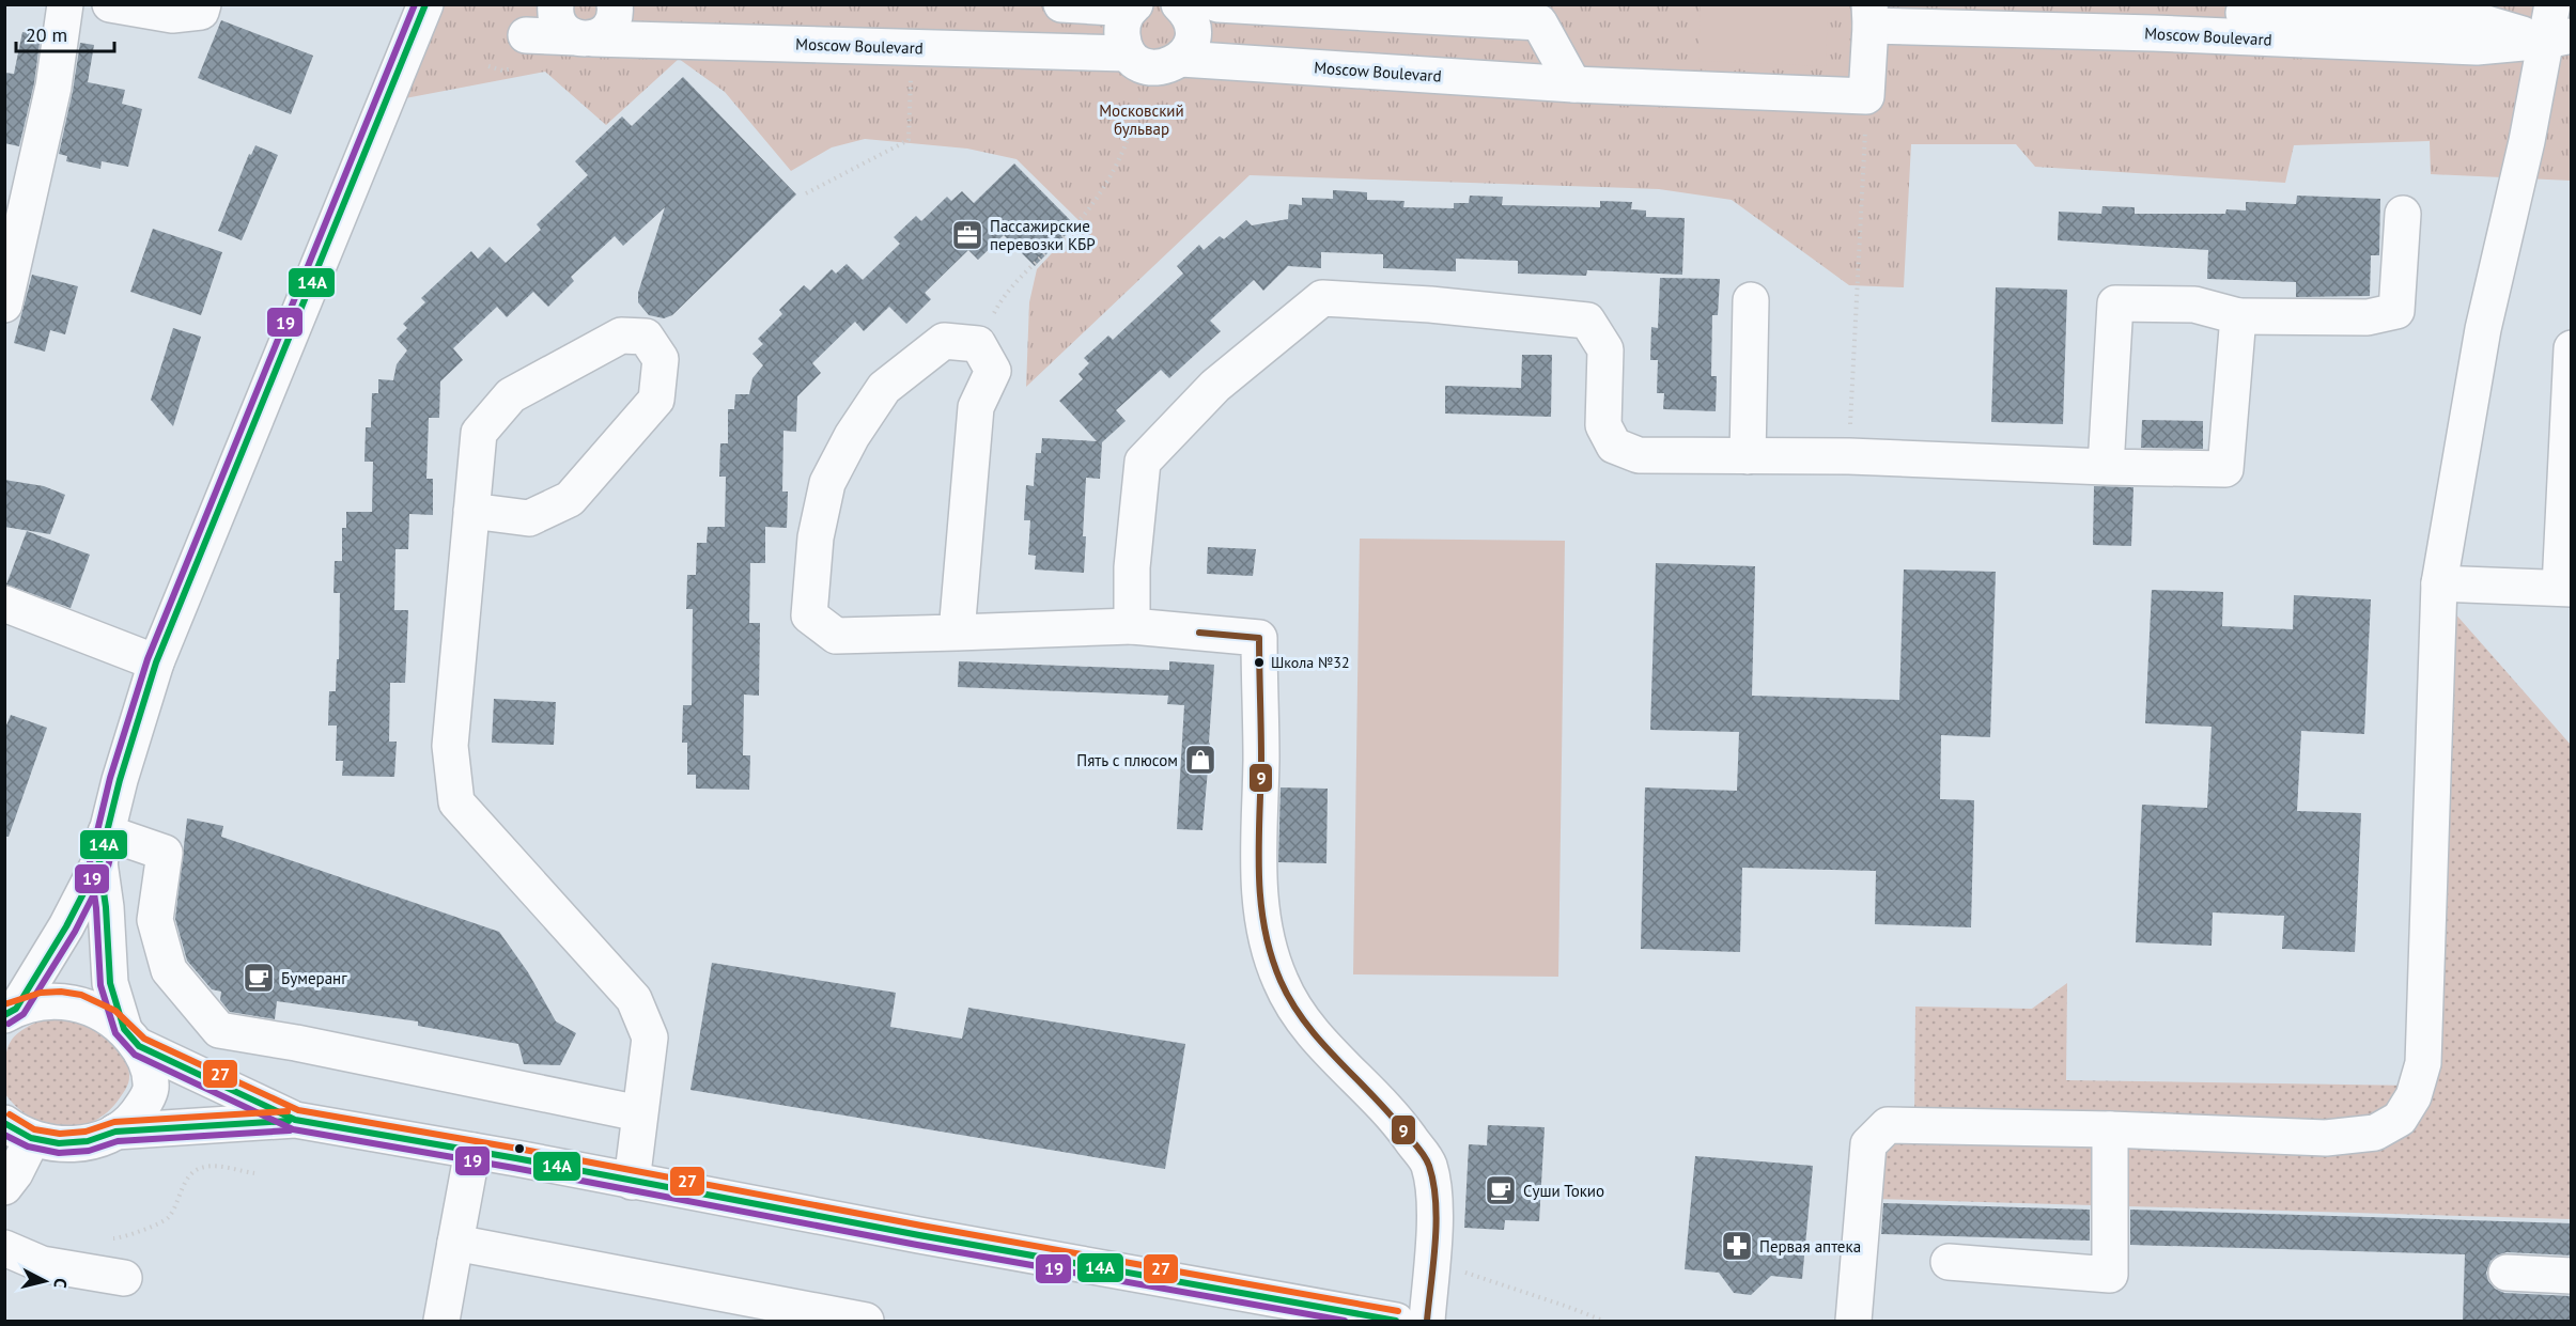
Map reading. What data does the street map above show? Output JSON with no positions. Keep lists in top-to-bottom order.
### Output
{
  "streets": {
    "street": ["Moscow Boulevard"]
  },
  "parks": ["Московский бульвар"],
  "places": {
    "office": ["Пассажирские перевозки КБР"],
    "other": ["Школа №32"],
    "shop": ["Пять с плюсом"],
    "cafe": ["Бумеранг", "Суши Токио"],
    "pharmacy": ["Первая аптека"]
  },
  "lines": [
    "transit line 14А",
    "transit line 19",
    "transit line 9",
    "transit line 27"
  ],
  "scale_bar": "20 m",
  "north": "right"
}
